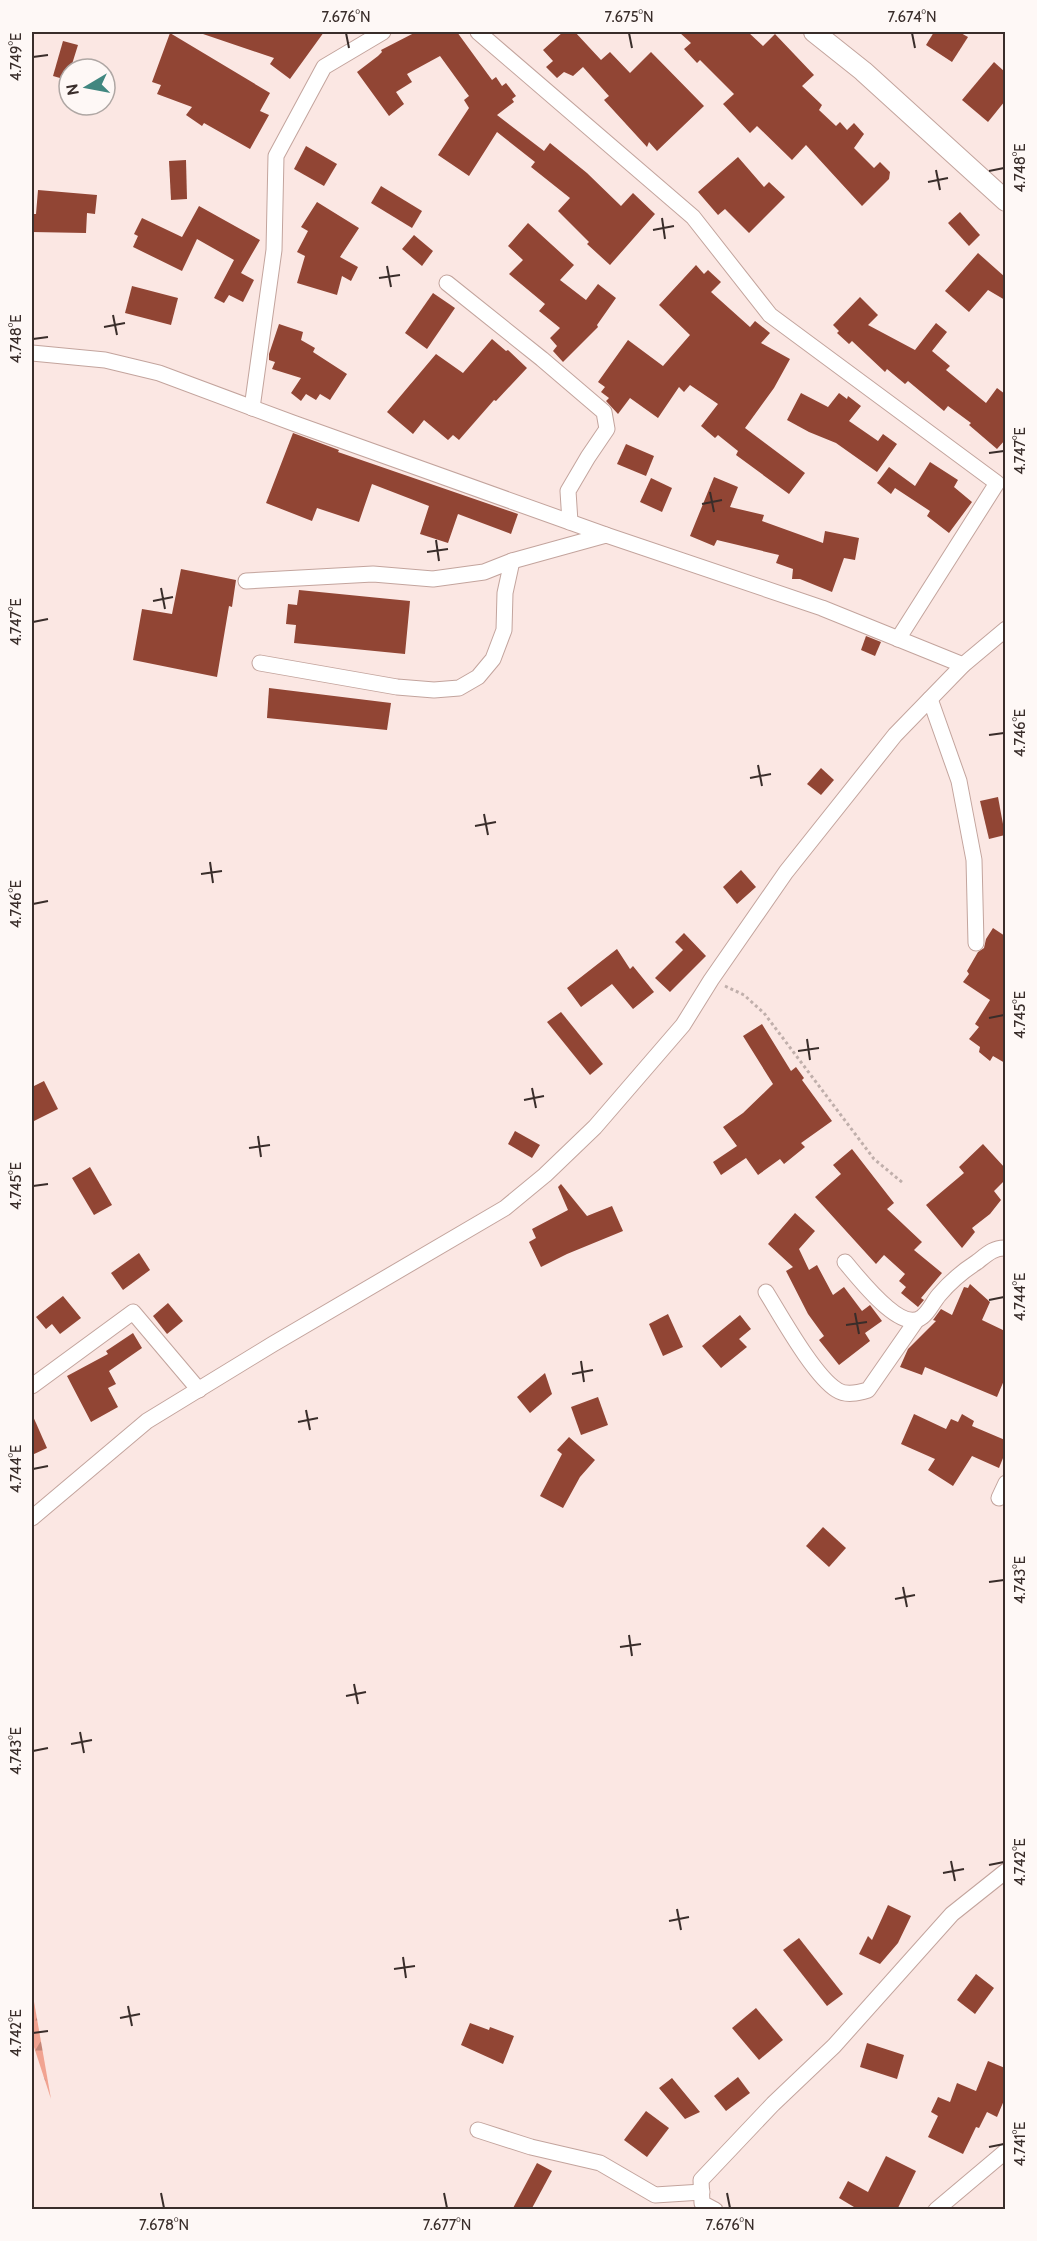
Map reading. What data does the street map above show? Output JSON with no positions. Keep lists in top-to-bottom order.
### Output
{
  "north": "left",
  "coordinates": [
    "7.676°N",
    "7.675°N",
    "7.674°N",
    "4.749°E",
    "4.748°E",
    "4.747°E",
    "4.746°E",
    "4.745°E",
    "4.744°E",
    "4.743°E",
    "4.742°E",
    "4.741°E",
    "7.678°N",
    "7.677°N"
  ]
}
